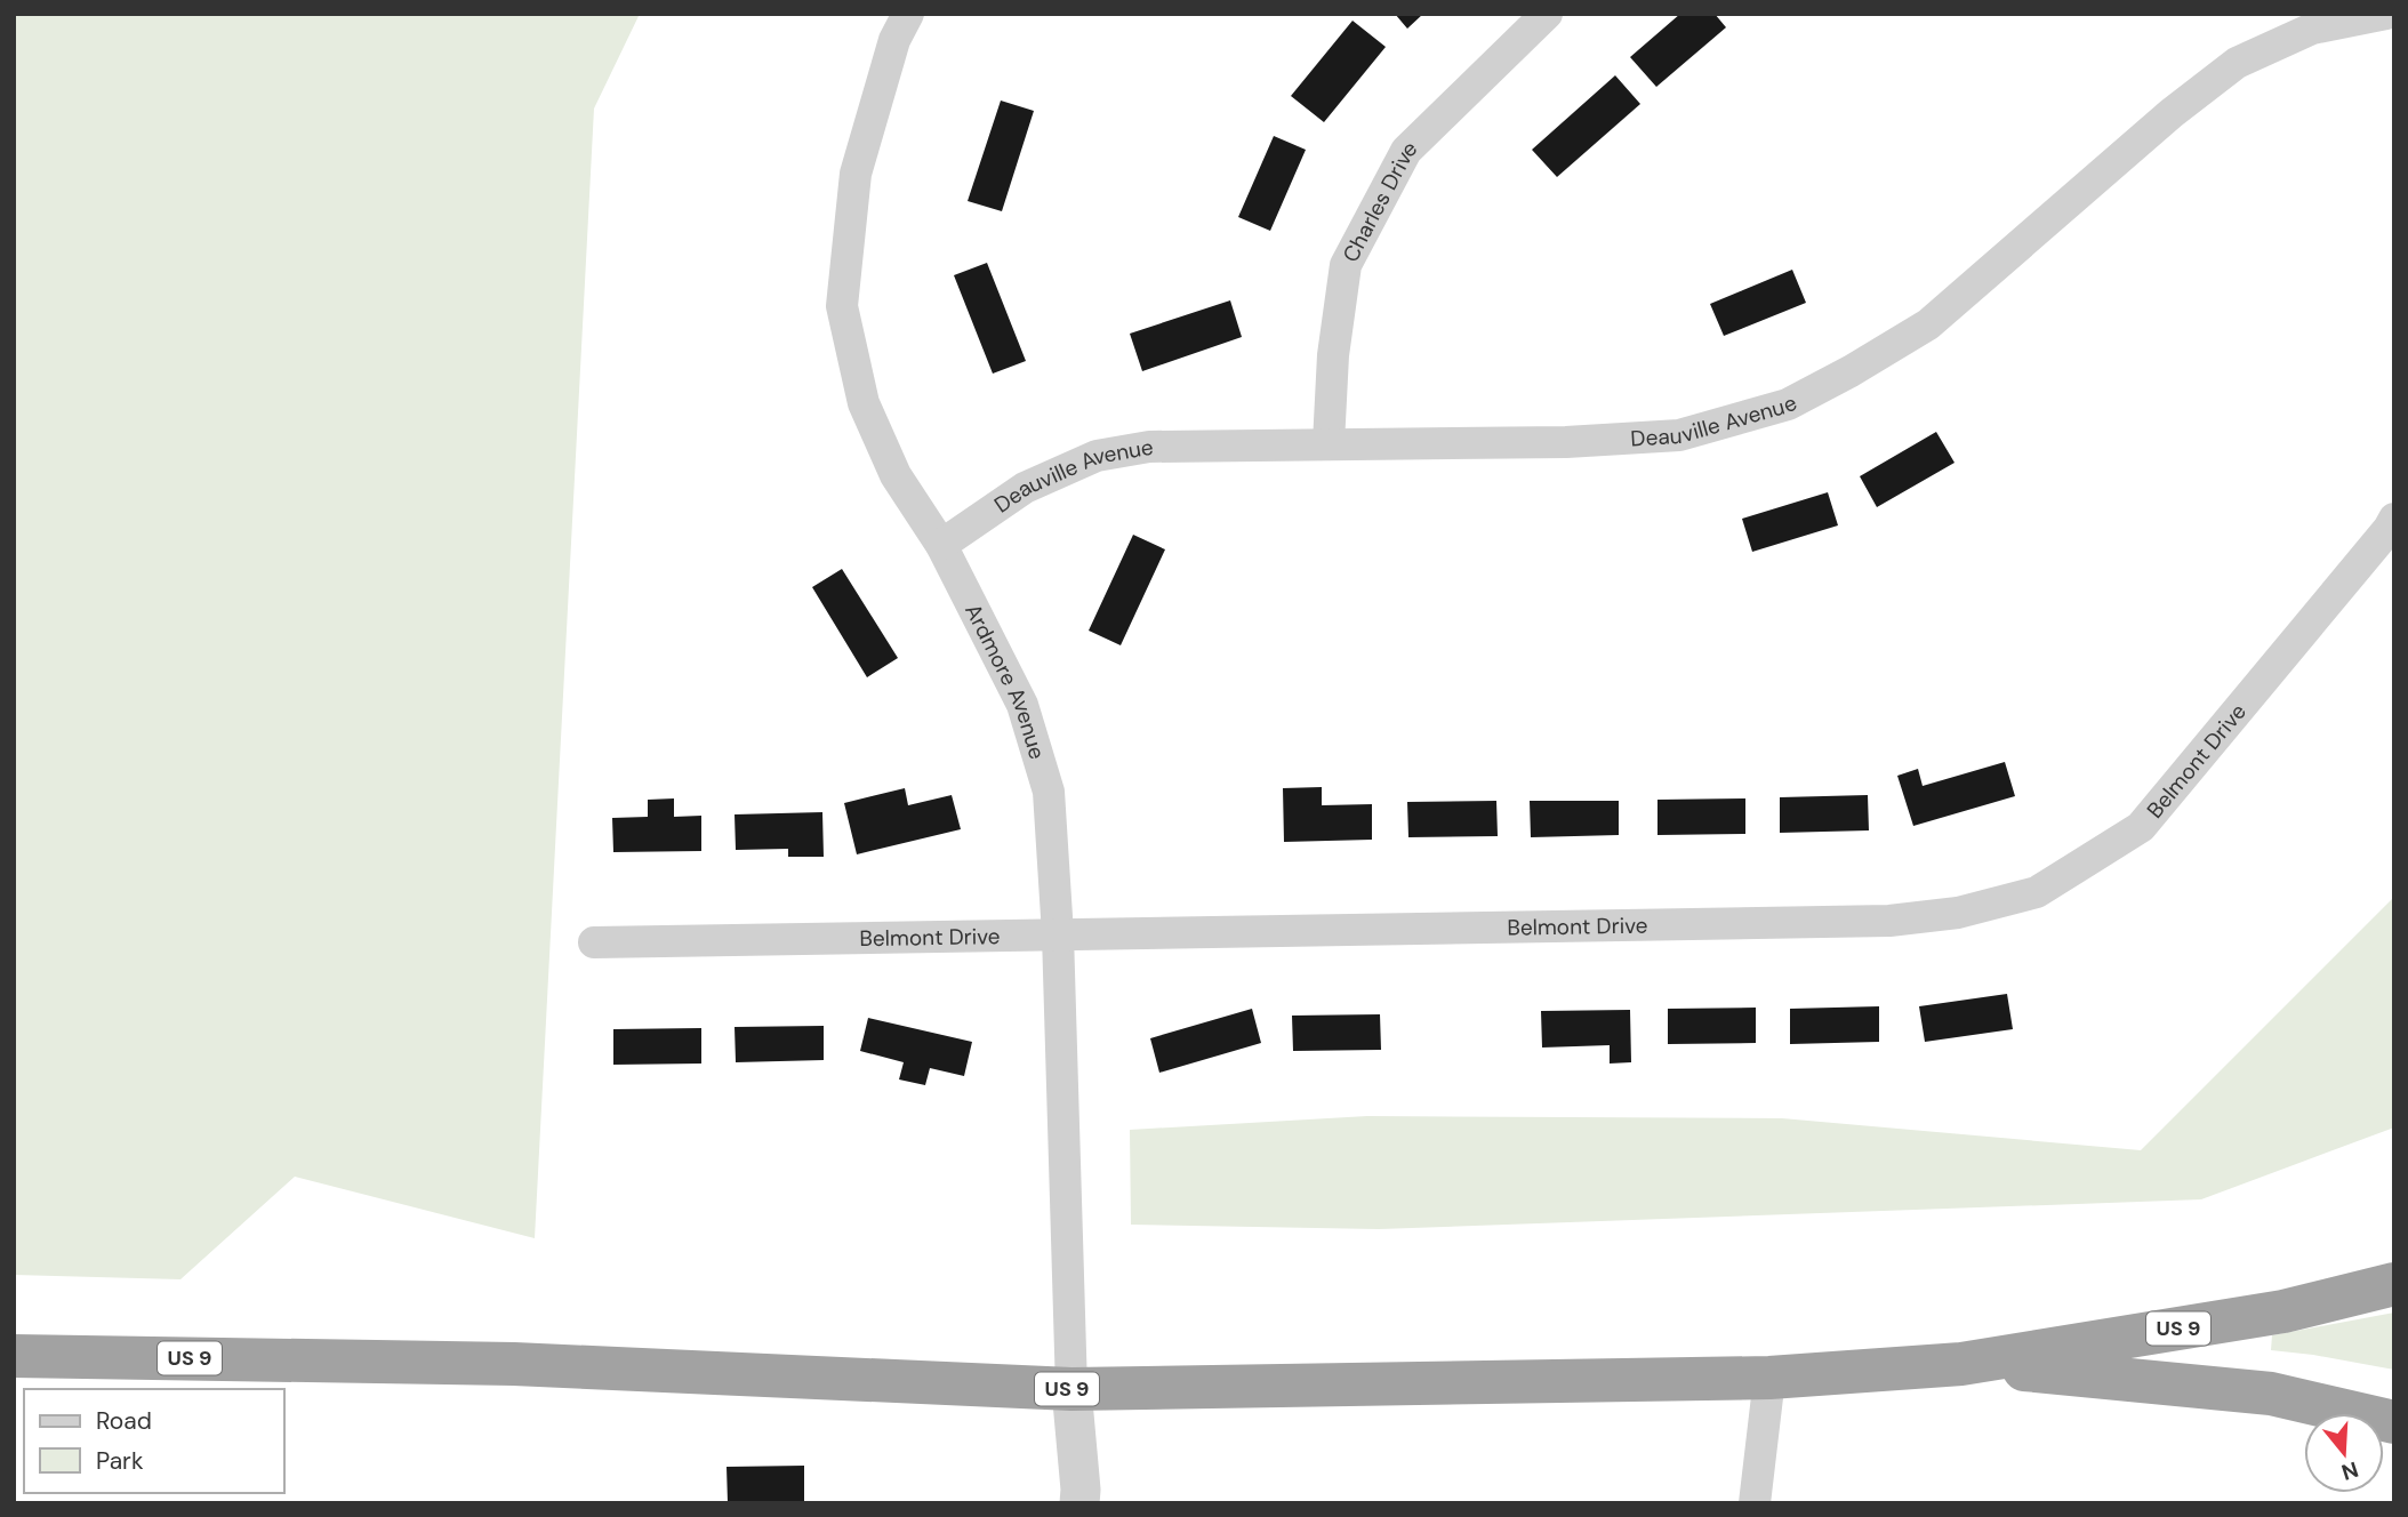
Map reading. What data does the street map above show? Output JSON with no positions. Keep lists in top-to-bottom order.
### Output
{
  "streets": {
    "highway": ["US 9"],
    "street": [
      "Charles Drive",
      "Deauville Avenue",
      "Ardmore Avenue",
      "Belmont Drive"
    ]
  },
  "crossings": [
    ["Charles Drive", "Deauville Avenue"],
    ["Deauville Avenue", "Ardmore Avenue"],
    ["Ardmore Avenue", "Belmont Drive"],
    ["Ardmore Avenue", "US 9"]
  ],
  "legend": ["Road", "Park"],
  "north": "bottom"
}
